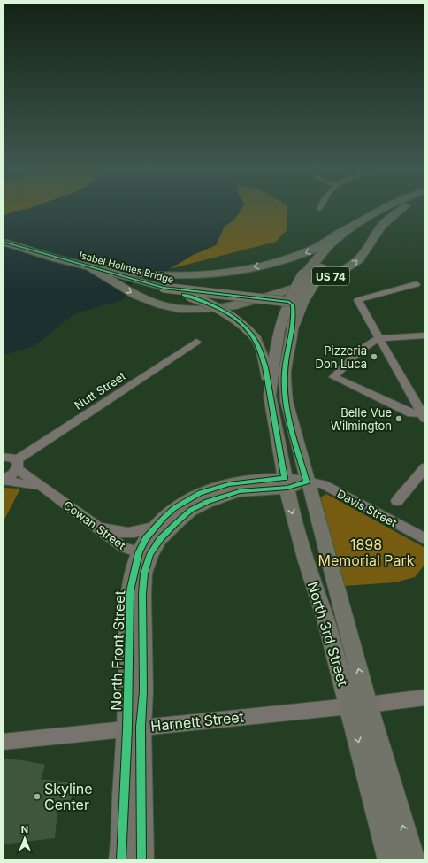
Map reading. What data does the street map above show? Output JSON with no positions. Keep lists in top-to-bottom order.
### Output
{
  "streets": {
    "highway": ["Isabel Holmes Bridge", "US 74"],
    "main road": ["North 3rd Street", "North Front Street"],
    "street": [
      "Nutt Street",
      "Davis Street",
      "Cowan Street",
      "Harnett Street"
    ]
  },
  "crossings": [
    ["Isabel Holmes Bridge", "US 74"],
    ["Isabel Holmes Bridge", "North 3rd Street"],
    ["Nutt Street", "Cowan Street"],
    ["Davis Street", "North 3rd Street"],
    ["Davis Street", "North Front Street"],
    ["Cowan Street", "North Front Street"],
    ["North 3rd Street", "North Front Street"],
    ["North 3rd Street", "Harnett Street"],
    ["North Front Street", "Harnett Street"]
  ],
  "parks": ["1898 Memorial Park"],
  "places": ["Pizzeria Don Luca", "Belle Vue Wilmington", "Skyline Center"],
  "north": "top"
}
